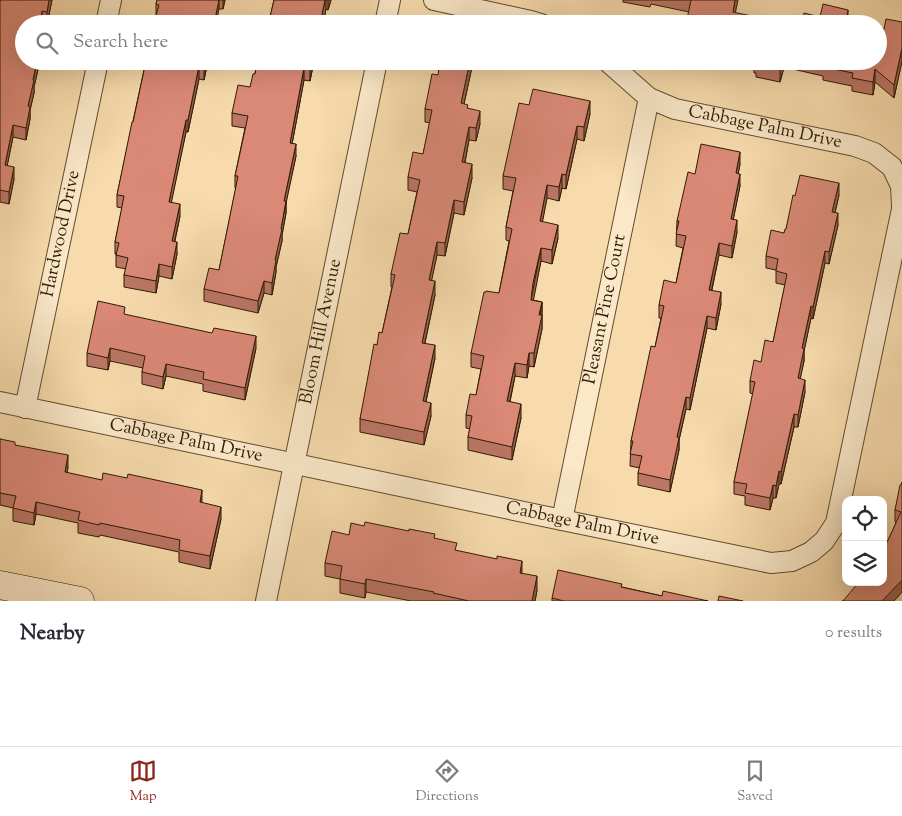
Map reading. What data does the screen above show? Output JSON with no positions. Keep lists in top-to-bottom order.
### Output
{
  "streets": {
    "street": [
      "Cabbage Palm Drive",
      "Hardwood Drive",
      "Pleasant Pine Court",
      "Bloom Hill Avenue"
    ]
  },
  "crossings": [
    ["Cabbage Palm Drive", "Hardwood Drive"],
    ["Cabbage Palm Drive", "Pleasant Pine Court"],
    ["Cabbage Palm Drive", "Bloom Hill Avenue"]
  ],
  "page": {
    "search": "Search here",
    "heading": ["Nearby", "0 results"],
    "nav": ["Map", "Directions", "Saved"]
  }
}
